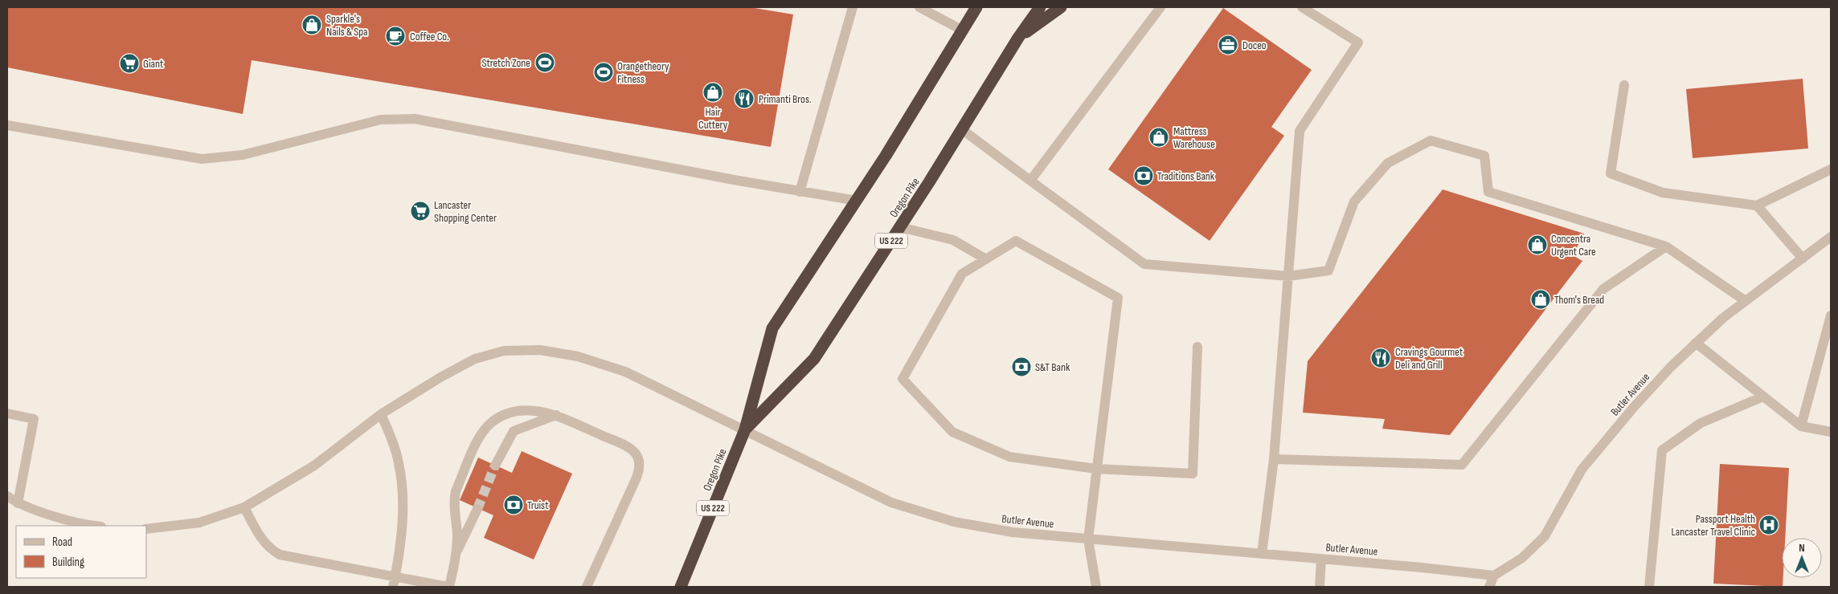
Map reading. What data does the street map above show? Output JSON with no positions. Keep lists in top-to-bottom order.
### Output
{
  "streets": {
    "highway": ["Oregon Pike", "US 222"],
    "street": ["Butler Avenue"]
  },
  "crossings": [
    ["Oregon Pike", "US 222"],
    ["Oregon Pike", "Butler Avenue"]
  ],
  "places": {
    "shop": [
      "Sparkle's Nails & Spa",
      "Hair Cuttery",
      "Mattress Warehouse",
      "Concentra Urgent Care",
      "Thom's Bread"
    ],
    "cafe": ["Coffee Co."],
    "office": ["Doceo"],
    "sports": ["Stretch Zone", "Orangetheory Fitness"],
    "supermarket": ["Giant", "Lancaster Shopping Center"],
    "restaurant": ["Primanti Bros.", "Cravings Gourmet Deli and Grill"],
    "bank": ["Traditions Bank", "S&T Bank", "Truist"],
    "hospital": ["Passport Health Lancaster Travel Clinic"]
  },
  "legend": ["Road", "Building"],
  "north": "top"
}
